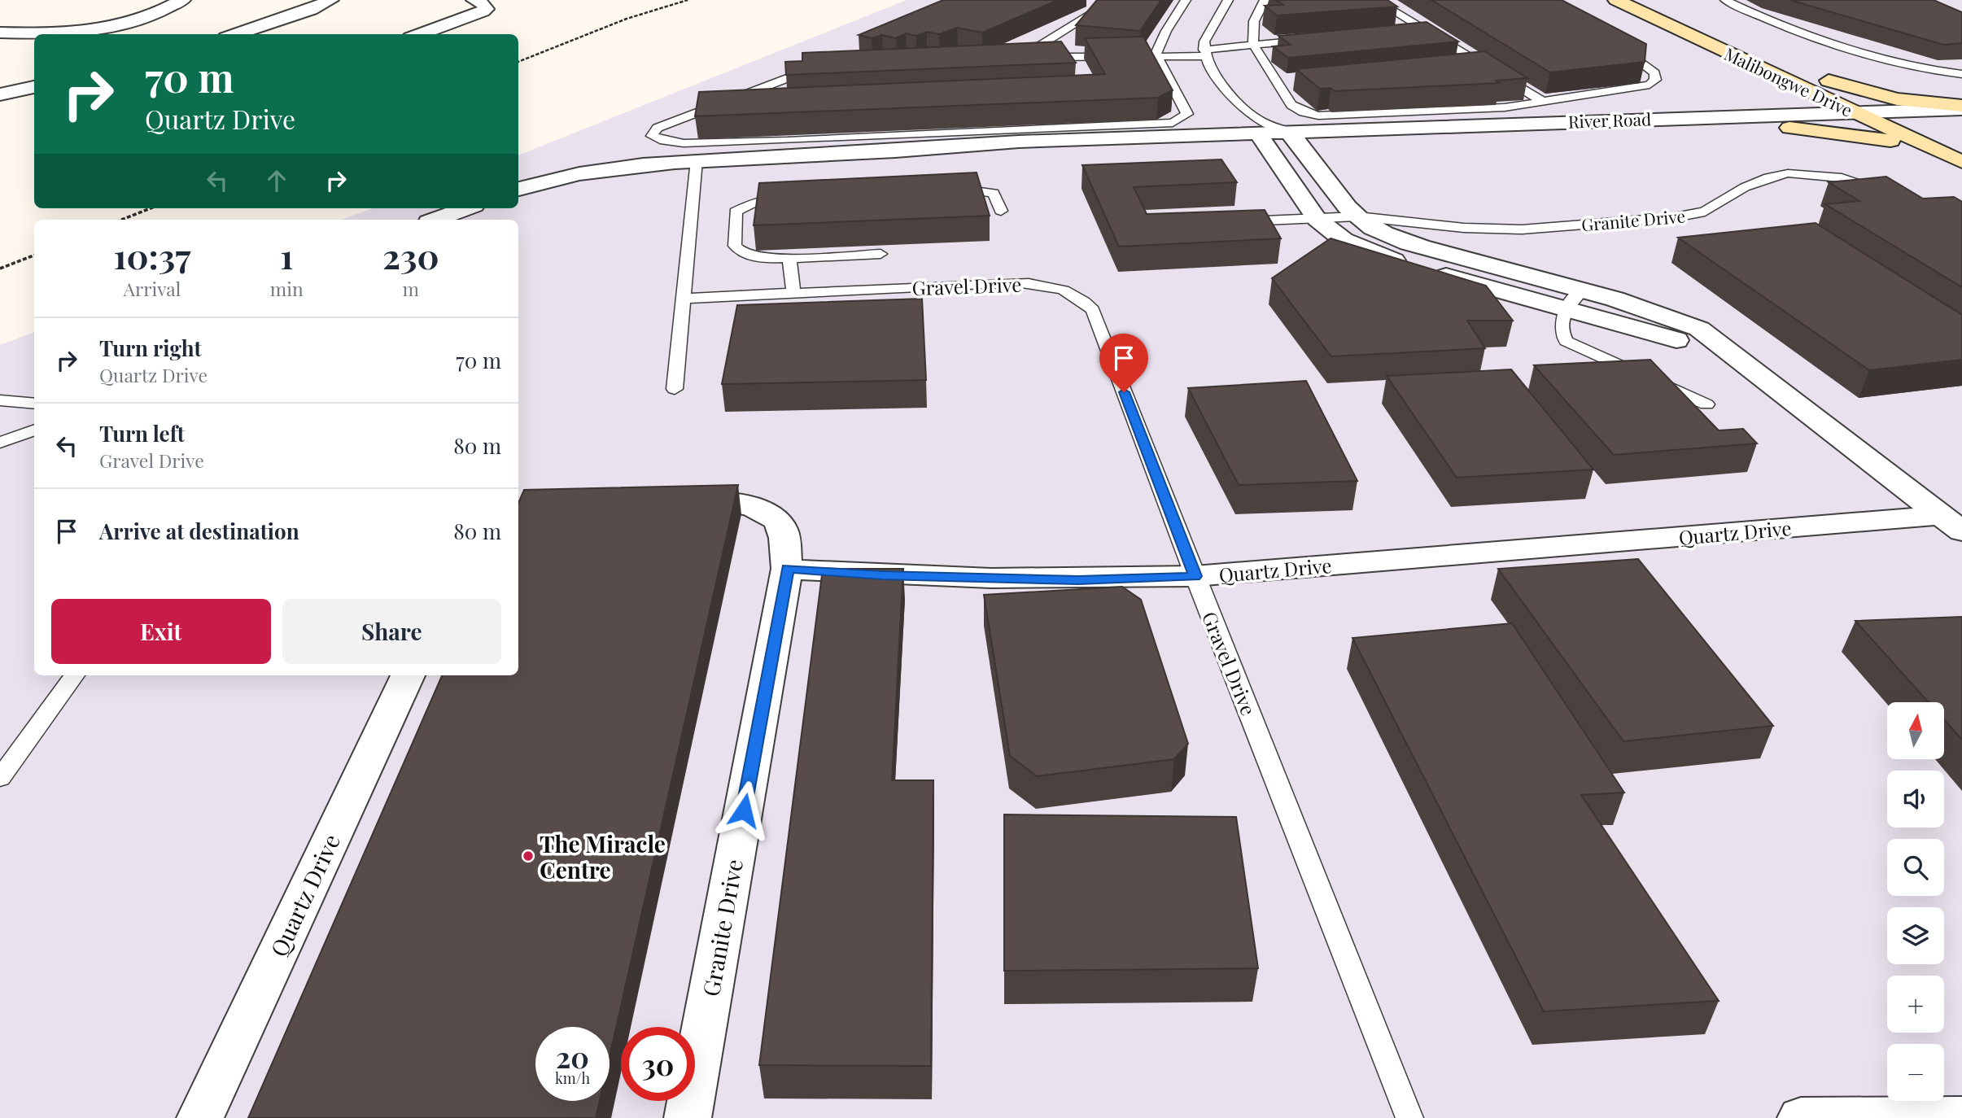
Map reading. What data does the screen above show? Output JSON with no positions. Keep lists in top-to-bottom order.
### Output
{
  "streets": {
    "main road": ["Malibongwe Drive"],
    "street": ["River Road", "Granite Drive", "Quartz Drive"],
    "lane": ["Gravel Drive"]
  },
  "crossings": [
    ["Malibongwe Drive", "River Road"],
    ["Granite Drive", "Quartz Drive"],
    ["Gravel Drive", "Quartz Drive"]
  ],
  "places": ["The Miracle Centre"],
  "north": "top",
  "page": {
    "turn": ["70 m", "Quartz Drive"],
    "eta": [
      "10:37",
      "Arrival",
      "1",
      "min",
      "230",
      "m"
    ],
    "list": [
      {
        "name": "Turn right",
        "note": "Quartz Drive",
        "value": "70 m"
      },
      {
        "name": "Turn left",
        "note": "Gravel Drive",
        "value": "80 m"
      },
      {
        "name": "Arrive at destination",
        "value": "80 m"
      }
    ],
    "buttons": ["Exit", "Share"],
    "map_buttons": ["+", "−"],
    "speed": "20 km/h",
    "limit": "30"
  }
}
